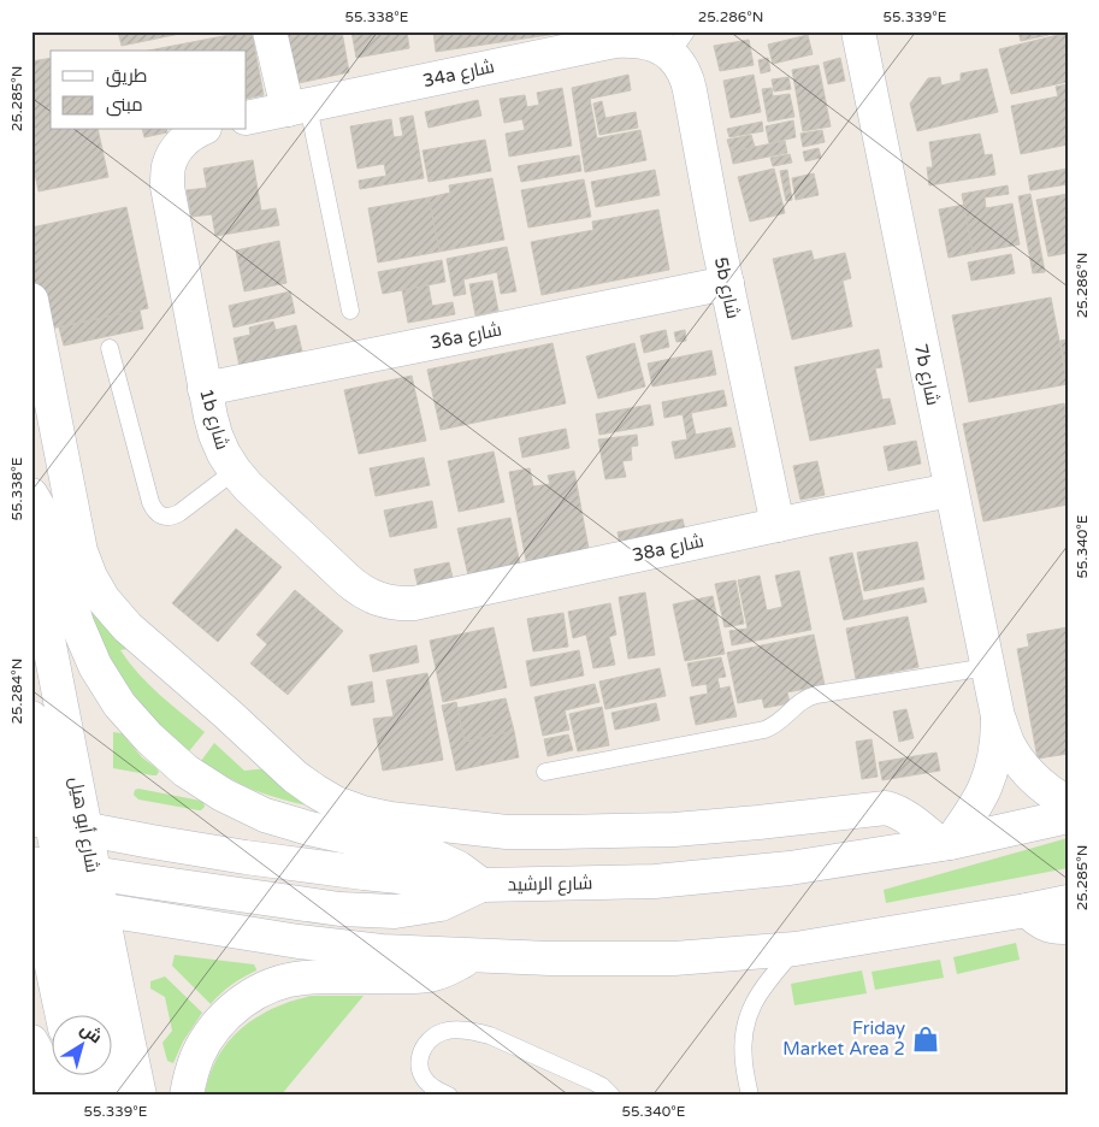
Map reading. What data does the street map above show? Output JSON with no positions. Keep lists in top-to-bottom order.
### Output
{
  "streets": {
    "street": [
      "34a شارع",
      "5b شارع",
      "36a شارع",
      "7b شارع",
      "1b شارع",
      "38a شارع",
      "شارع أبو هيل",
      "شارع الرشيد"
    ]
  },
  "crossings": [
    ["34a شارع", "5b شارع"],
    ["5b شارع", "36a شارع"],
    ["5b شارع", "38a شارع"],
    ["36a شارع", "1b شارع"],
    ["7b شارع", "38a شارع"],
    ["7b شارع", "شارع الرشيد"],
    ["1b شارع", "38a شارع"],
    ["شارع أبو هيل", "شارع الرشيد"]
  ],
  "places": {
    "shop": ["Friday Market Area 2"]
  },
  "legend": ["طريق", "مبنى"],
  "north": "top right",
  "coordinates": [
    "55.338°E",
    "25.286°N",
    "55.339°E",
    "25.285°N",
    "55.340°E",
    "25.284°N"
  ]
}
